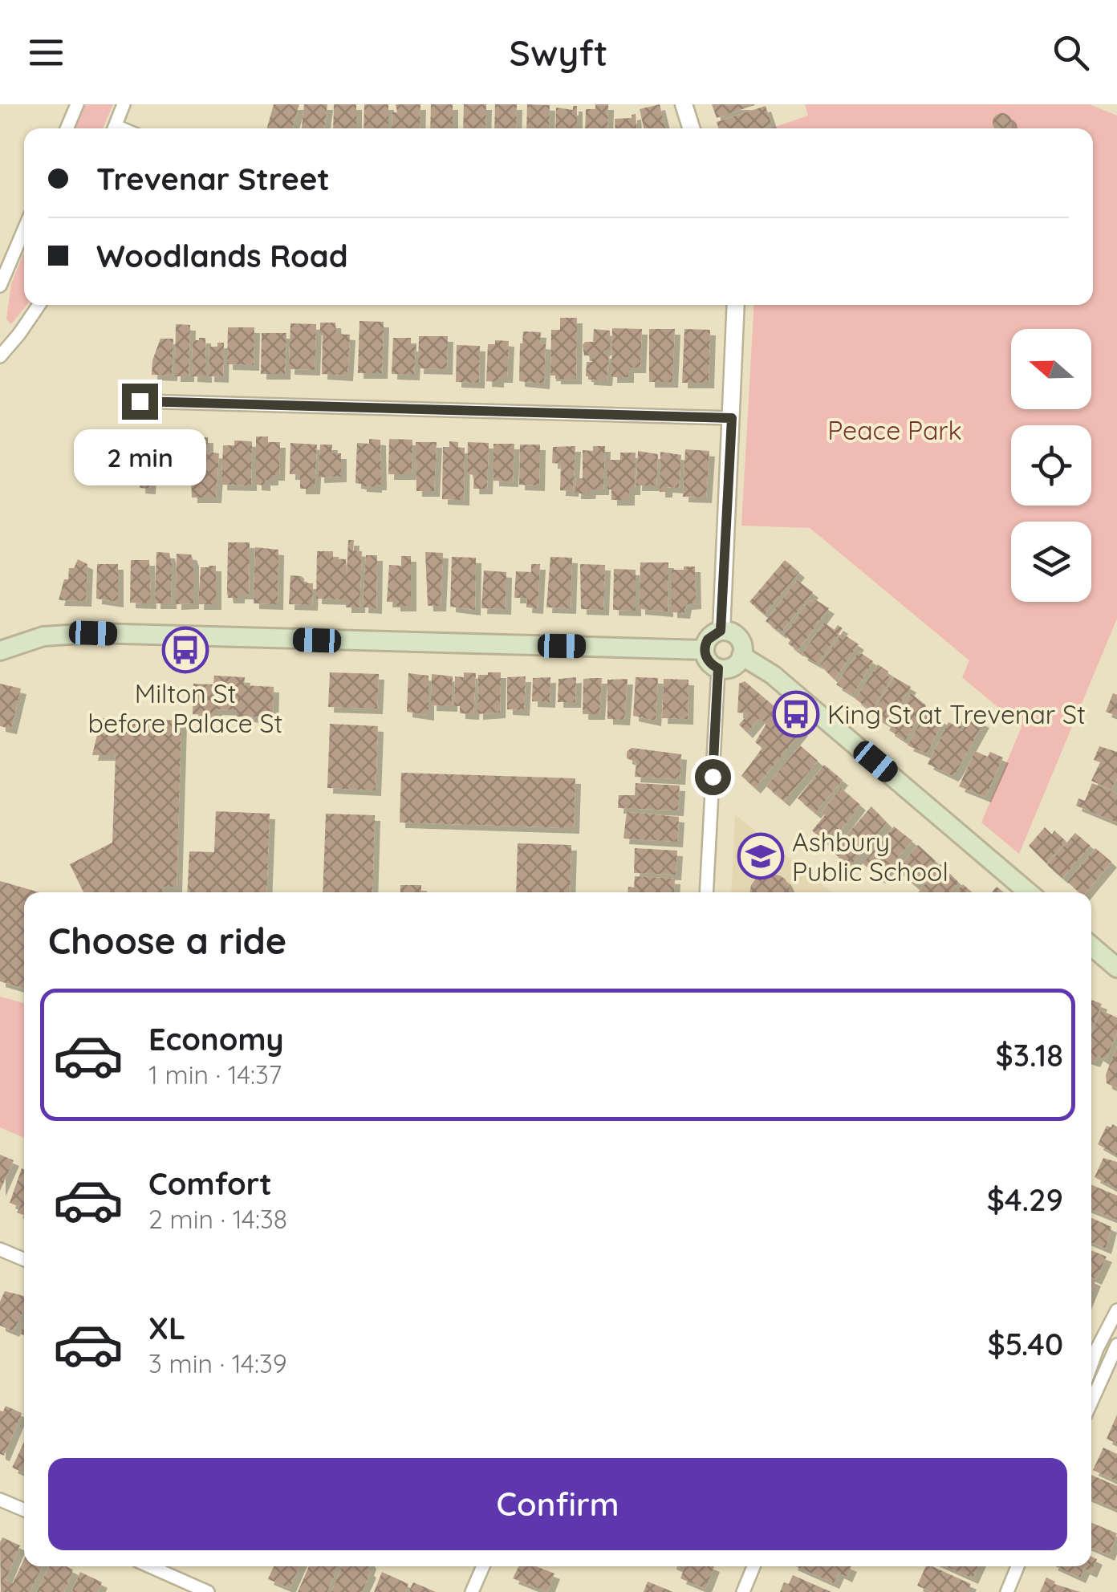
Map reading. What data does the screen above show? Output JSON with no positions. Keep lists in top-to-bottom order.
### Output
{
  "parks": ["Peace Park"],
  "places": {
    "bus stop": ["Milton St before Palace St", "King St at Trevenar St"],
    "school or university": ["Ashbury Public School"]
  },
  "north": "left",
  "page": {
    "header": "Swyft",
    "banner": ["Trevenar Street", "Woodlands Road"],
    "bubble": "2 min",
    "heading": "Choose a ride",
    "list": [
      {
        "name": "Economy",
        "note": "1 min · 14:37",
        "value": "$3.18"
      },
      {
        "name": "Comfort",
        "note": "2 min · 14:38",
        "value": "$4.29"
      },
      {
        "name": "XL",
        "note": "3 min · 14:39",
        "value": "$5.40"
      }
    ],
    "buttons": "Confirm"
  }
}
